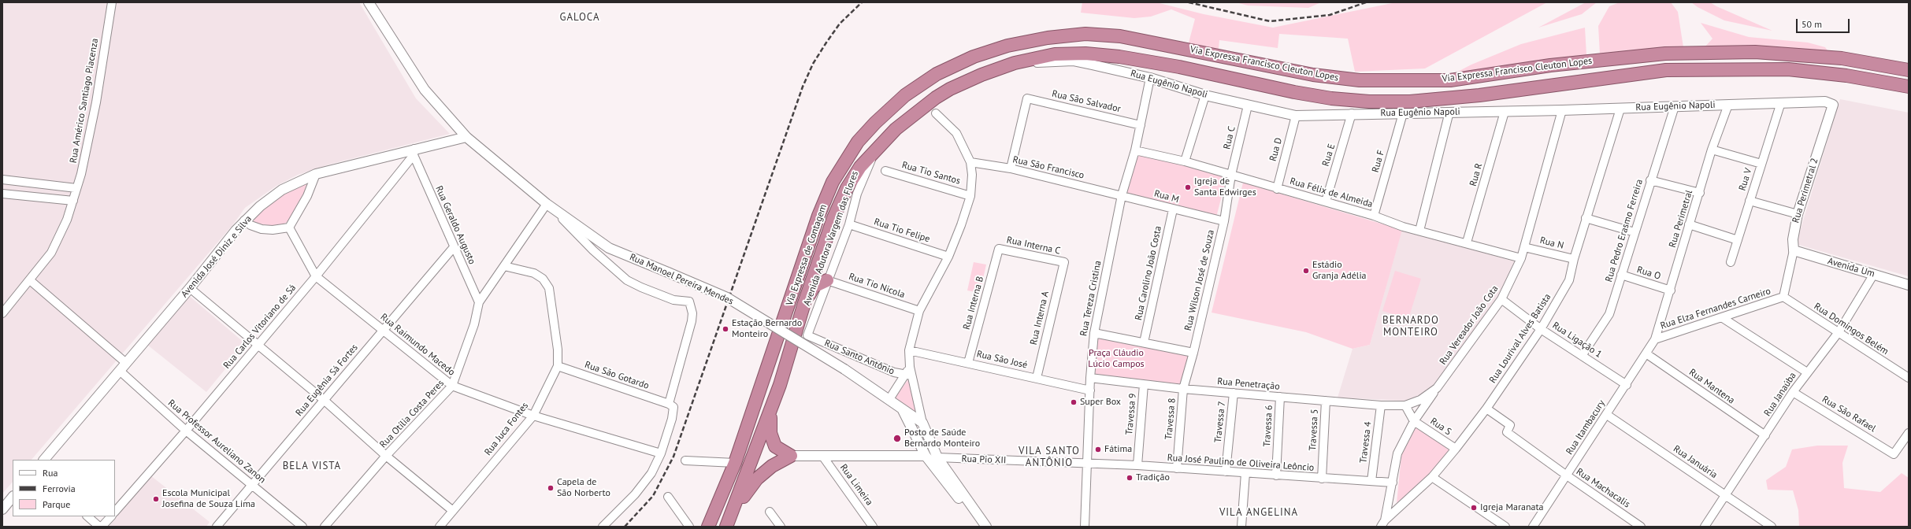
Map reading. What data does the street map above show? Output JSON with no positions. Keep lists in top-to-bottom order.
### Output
{
  "streets": {
    "highway": ["Via Expressa Francisco Cleuton Lopes", "Via Expressa de Contagem"],
    "street": [
      "Rua Eugênio Napoli",
      "Rua Américo Santiago Piacenza",
      "Rua São Salvador",
      "Rua C",
      "Rua D",
      "Rua E",
      "Rua F",
      "Rua São Francisco",
      "Rua Tio Santos",
      "Rua R",
      "Rua V",
      "Rua Perimetral 2",
      "Rua Félix de Almeida",
      "Rua M",
      "Rua Perimetral",
      "Rua Geraldo Augusto",
      "Rua Tio Felipe",
      "Rua Pedro Erasmo Ferreira",
      "Avenida Adutora Vargem das Flores",
      "Rua N",
      "Rua Interna C",
      "Avenida José Diniz e Silva",
      "Avenida Um",
      "Rua Carolino João Costa",
      "Rua O",
      "Rua Manoel Pereira Mendes",
      "Rua Wilson José de Souza",
      "Rua Tio Nicola",
      "Rua Tereza Cristina",
      "Rua Interna B",
      "Rua Elza Fernandes Carneiro",
      "Rua Interna A",
      "Rua Vereador João Cota",
      "Rua Carlos Vitoriano de Sá",
      "Rua Domingos Belém",
      "Rua Lourival Alves Batista",
      "Rua Ligação 1",
      "Rua Raimundo Macedo",
      "Rua Santo Antônio",
      "Rua São José",
      "Rua São Gotardo",
      "Rua Eugênia Sá Fortes",
      "Rua Penetração",
      "Rua Mantena",
      "Rua Janaúba",
      "Rua Otília Costa Peres",
      "Travessa 9",
      "Rua São Rafael",
      "Travessa 8",
      "Travessa 7",
      "Travessa 6",
      "Rua S",
      "Rua Itambacury",
      "Rua Juca Fontes",
      "Travessa 5",
      "Rua Professor Aureliano Zanon",
      "Travessa 4",
      "Rua Pio XII",
      "Rua Januária",
      "Rua José Paulino de Oliveira Leôncio",
      "Rua Limeira",
      "Rua Machacalis"
    ]
  },
  "crossings": [
    ["Via Expressa Francisco Cleuton Lopes", "Rua Eugênio Napoli"],
    ["Via Expressa Francisco Cleuton Lopes", "Avenida Adutora Vargem das Flores"],
    ["Via Expressa Francisco Cleuton Lopes", "Via Expressa de Contagem"],
    ["Rua Eugênio Napoli", "Rua C"],
    ["Rua Eugênio Napoli", "Rua D"],
    ["Rua Eugênio Napoli", "Rua E"],
    ["Rua Eugênio Napoli", "Rua F"],
    ["Rua Eugênio Napoli", "Rua R"],
    ["Rua Eugênio Napoli", "Rua V"],
    ["Rua Eugênio Napoli", "Rua Perimetral 2"],
    ["Rua Eugênio Napoli", "Rua Perimetral"],
    ["Rua Eugênio Napoli", "Rua Pedro Erasmo Ferreira"],
    ["Rua Eugênio Napoli", "Rua Tereza Cristina"],
    ["Rua Eugênio Napoli", "Rua Vereador João Cota"],
    ["Rua Eugênio Napoli", "Rua Lourival Alves Batista"],
    ["Rua São Salvador", "Rua São Francisco"],
    ["Rua São Salvador", "Rua Tereza Cristina"],
    ["Rua C", "Rua Félix de Almeida"],
    ["Rua C", "Rua Wilson José de Souza"],
    ["Rua D", "Rua Félix de Almeida"],
    ["Rua E", "Rua Félix de Almeida"],
    ["Rua F", "Rua Félix de Almeida"],
    ["Rua São Francisco", "Rua M"],
    ["Rua São Francisco", "Rua Tereza Cristina"],
    ["Rua R", "Rua Félix de Almeida"],
    ["Rua Perimetral 2", "Avenida Um"],
    ["Rua Perimetral 2", "Rua Elza Fernandes Carneiro"],
    ["Rua Perimetral 2", "Rua Domingos Belém"],
    ["Rua Félix de Almeida", "Rua Wilson José de Souza"],
    ["Rua Félix de Almeida", "Rua Tereza Cristina"],
    ["Rua Félix de Almeida", "Rua Vereador João Cota"],
    ["Rua M", "Rua Carolino João Costa"],
    ["Rua M", "Rua Wilson José de Souza"],
    ["Rua M", "Rua Tereza Cristina"],
    ["Rua Perimetral", "Rua O"],
    ["Rua Perimetral", "Rua Elza Fernandes Carneiro"],
    ["Rua Perimetral", "Rua Itambacury"],
    ["Rua Geraldo Augusto", "Avenida José Diniz e Silva"],
    ["Rua Geraldo Augusto", "Rua Carlos Vitoriano de Sá"],
    ["Rua Geraldo Augusto", "Rua Eugênia Sá Fortes"],
    ["Rua Geraldo Augusto", "Rua Otília Costa Peres"],
    ["Rua Tio Felipe", "Avenida Adutora Vargem das Flores"],
    ["Rua Pedro Erasmo Ferreira", "Rua O"],
    ["Rua Pedro Erasmo Ferreira", "Rua Ligação 1"],
    ["Avenida Adutora Vargem das Flores", "Via Expressa de Contagem"],
    ["Avenida Adutora Vargem das Flores", "Rua Tio Nicola"],
    ["Avenida Adutora Vargem das Flores", "Rua Santo Antônio"],
    ["Rua N", "Rua Vereador João Cota"],
    ["Rua N", "Rua Lourival Alves Batista"],
    ["Rua Interna C", "Rua Interna B"],
    ["Rua Interna C", "Rua Interna A"],
    ["Avenida José Diniz e Silva", "Rua Manoel Pereira Mendes"],
    ["Avenida José Diniz e Silva", "Rua Carlos Vitoriano de Sá"],
    ["Avenida José Diniz e Silva", "Rua Professor Aureliano Zanon"],
    ["Avenida Um", "Rua Janaúba"],
    ["Rua Manoel Pereira Mendes", "Rua São Gotardo"],
    ["Rua Manoel Pereira Mendes", "Rua Otília Costa Peres"],
    ["Rua Wilson José de Souza", "Rua Penetração"],
    ["Rua Wilson José de Souza", "Travessa 8"],
    ["Rua Tereza Cristina", "Rua São José"],
    ["Rua Tereza Cristina", "Rua Penetração"],
    ["Rua Tereza Cristina", "Rua Pio XII"],
    ["Rua Tereza Cristina", "Rua José Paulino de Oliveira Leôncio"],
    ["Rua Interna B", "Rua São José"],
    ["Rua Elza Fernandes Carneiro", "Rua Domingos Belém"],
    ["Rua Elza Fernandes Carneiro", "Rua Itambacury"],
    ["Rua Interna A", "Rua São José"],
    ["Rua Vereador João Cota", "Rua Ligação 1"],
    ["Rua Vereador João Cota", "Rua Penetração"],
    ["Rua Carlos Vitoriano de Sá", "Rua Raimundo Macedo"],
    ["Rua Carlos Vitoriano de Sá", "Rua Professor Aureliano Zanon"],
    ["Rua Domingos Belém", "Rua Janaúba"],
    ["Rua Lourival Alves Batista", "Rua Ligação 1"],
    ["Rua Lourival Alves Batista", "Rua S"],
    ["Rua Lourival Alves Batista", "Rua Machacalis"],
    ["Rua Ligação 1", "Rua Itambacury"],
    ["Rua Raimundo Macedo", "Rua Eugênia Sá Fortes"],
    ["Rua Raimundo Macedo", "Rua Otília Costa Peres"],
    ["Rua Raimundo Macedo", "Rua Juca Fontes"],
    ["Rua São Gotardo", "Rua Juca Fontes"],
    ["Rua Eugênia Sá Fortes", "Rua Professor Aureliano Zanon"],
    ["Rua Penetração", "Travessa 9"],
    ["Rua Penetração", "Travessa 8"],
    ["Rua Penetração", "Travessa 7"],
    ["Rua Penetração", "Travessa 6"],
    ["Rua Penetração", "Travessa 5"],
    ["Rua Penetração", "Travessa 4"],
    ["Rua Mantena", "Rua Janaúba"],
    ["Rua Mantena", "Rua Itambacury"],
    ["Rua Janaúba", "Rua São Rafael"],
    ["Rua Janaúba", "Rua Januária"],
    ["Rua Otília Costa Peres", "Rua Juca Fontes"],
    ["Travessa 9", "Rua José Paulino de Oliveira Leôncio"],
    ["Travessa 8", "Rua José Paulino de Oliveira Leôncio"],
    ["Travessa 7", "Rua José Paulino de Oliveira Leôncio"],
    ["Travessa 6", "Rua José Paulino de Oliveira Leôncio"],
    ["Rua Itambacury", "Rua Januária"],
    ["Rua Itambacury", "Rua Machacalis"],
    ["Travessa 5", "Rua José Paulino de Oliveira Leôncio"],
    ["Travessa 4", "Rua José Paulino de Oliveira Leôncio"],
    ["Rua Pio XII", "Rua José Paulino de Oliveira Leôncio"]
  ],
  "districts": [
    "GALOCA",
    "BERNARDO MONTEIRO",
    "VILA SANTO ANTÔNIO",
    "BELA VISTA",
    "VILA ANGELINA"
  ],
  "parks": ["Praça Cláudio Lúcio Campos"],
  "places": [
    "Igreja de Santa Edwirges",
    "Estádio Granja Adélia",
    "Estação Bernardo Monteiro",
    "Super Box",
    "Posto de Saúde Bernardo Monteiro",
    "Fátima",
    "Tradição",
    "Capela de São Norberto",
    "Escola Municipal Josefina de Souza Lima",
    "Igreja Maranata"
  ],
  "legend": ["Rua", "Ferrovia", "Parque"],
  "scale_bar": "50 m"
}
